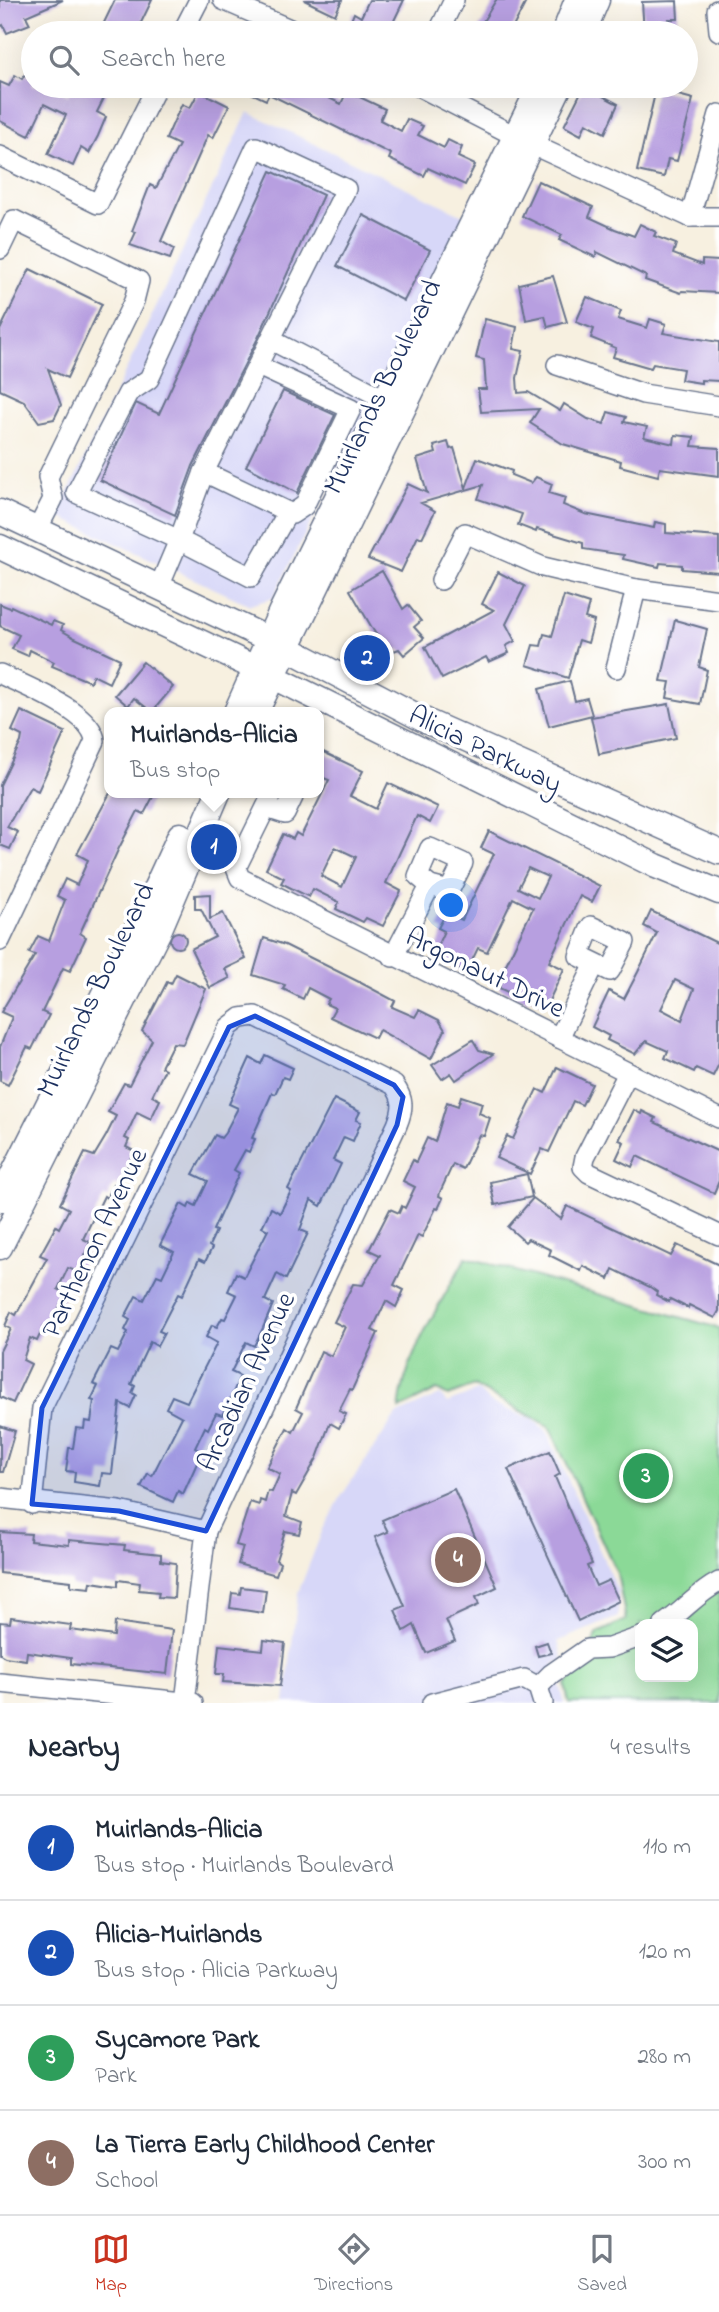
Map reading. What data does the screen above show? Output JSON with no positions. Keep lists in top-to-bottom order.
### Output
{
  "streets": {
    "main road": ["Muirlands Boulevard", "Alicia Parkway"],
    "street": ["Argonaut Drive", "Parthenon Avenue", "Arcadian Avenue"]
  },
  "crossings": [
    ["Muirlands Boulevard", "Alicia Parkway"],
    ["Parthenon Avenue", "Arcadian Avenue"]
  ],
  "page": {
    "search": "Search here",
    "pins": [
      "2",
      "1",
      "3",
      "4"
    ],
    "popup": ["Muirlands-Alicia", "Bus stop"],
    "heading": ["Nearby", "4 results"],
    "list": [
      {
        "mark": "1",
        "name": "Muirlands-Alicia",
        "note": "Bus stop · Muirlands Boulevard",
        "value": "110 m"
      },
      {
        "mark": "2",
        "name": "Alicia-Muirlands",
        "note": "Bus stop · Alicia Parkway",
        "value": "120 m"
      },
      {
        "mark": "3",
        "name": "Sycamore Park",
        "note": "Park",
        "value": "280 m"
      },
      {
        "mark": "4",
        "name": "La Tierra Early Childhood Center",
        "note": "School",
        "value": "300 m"
      }
    ],
    "nav": ["Map", "Directions", "Saved"]
  }
}
